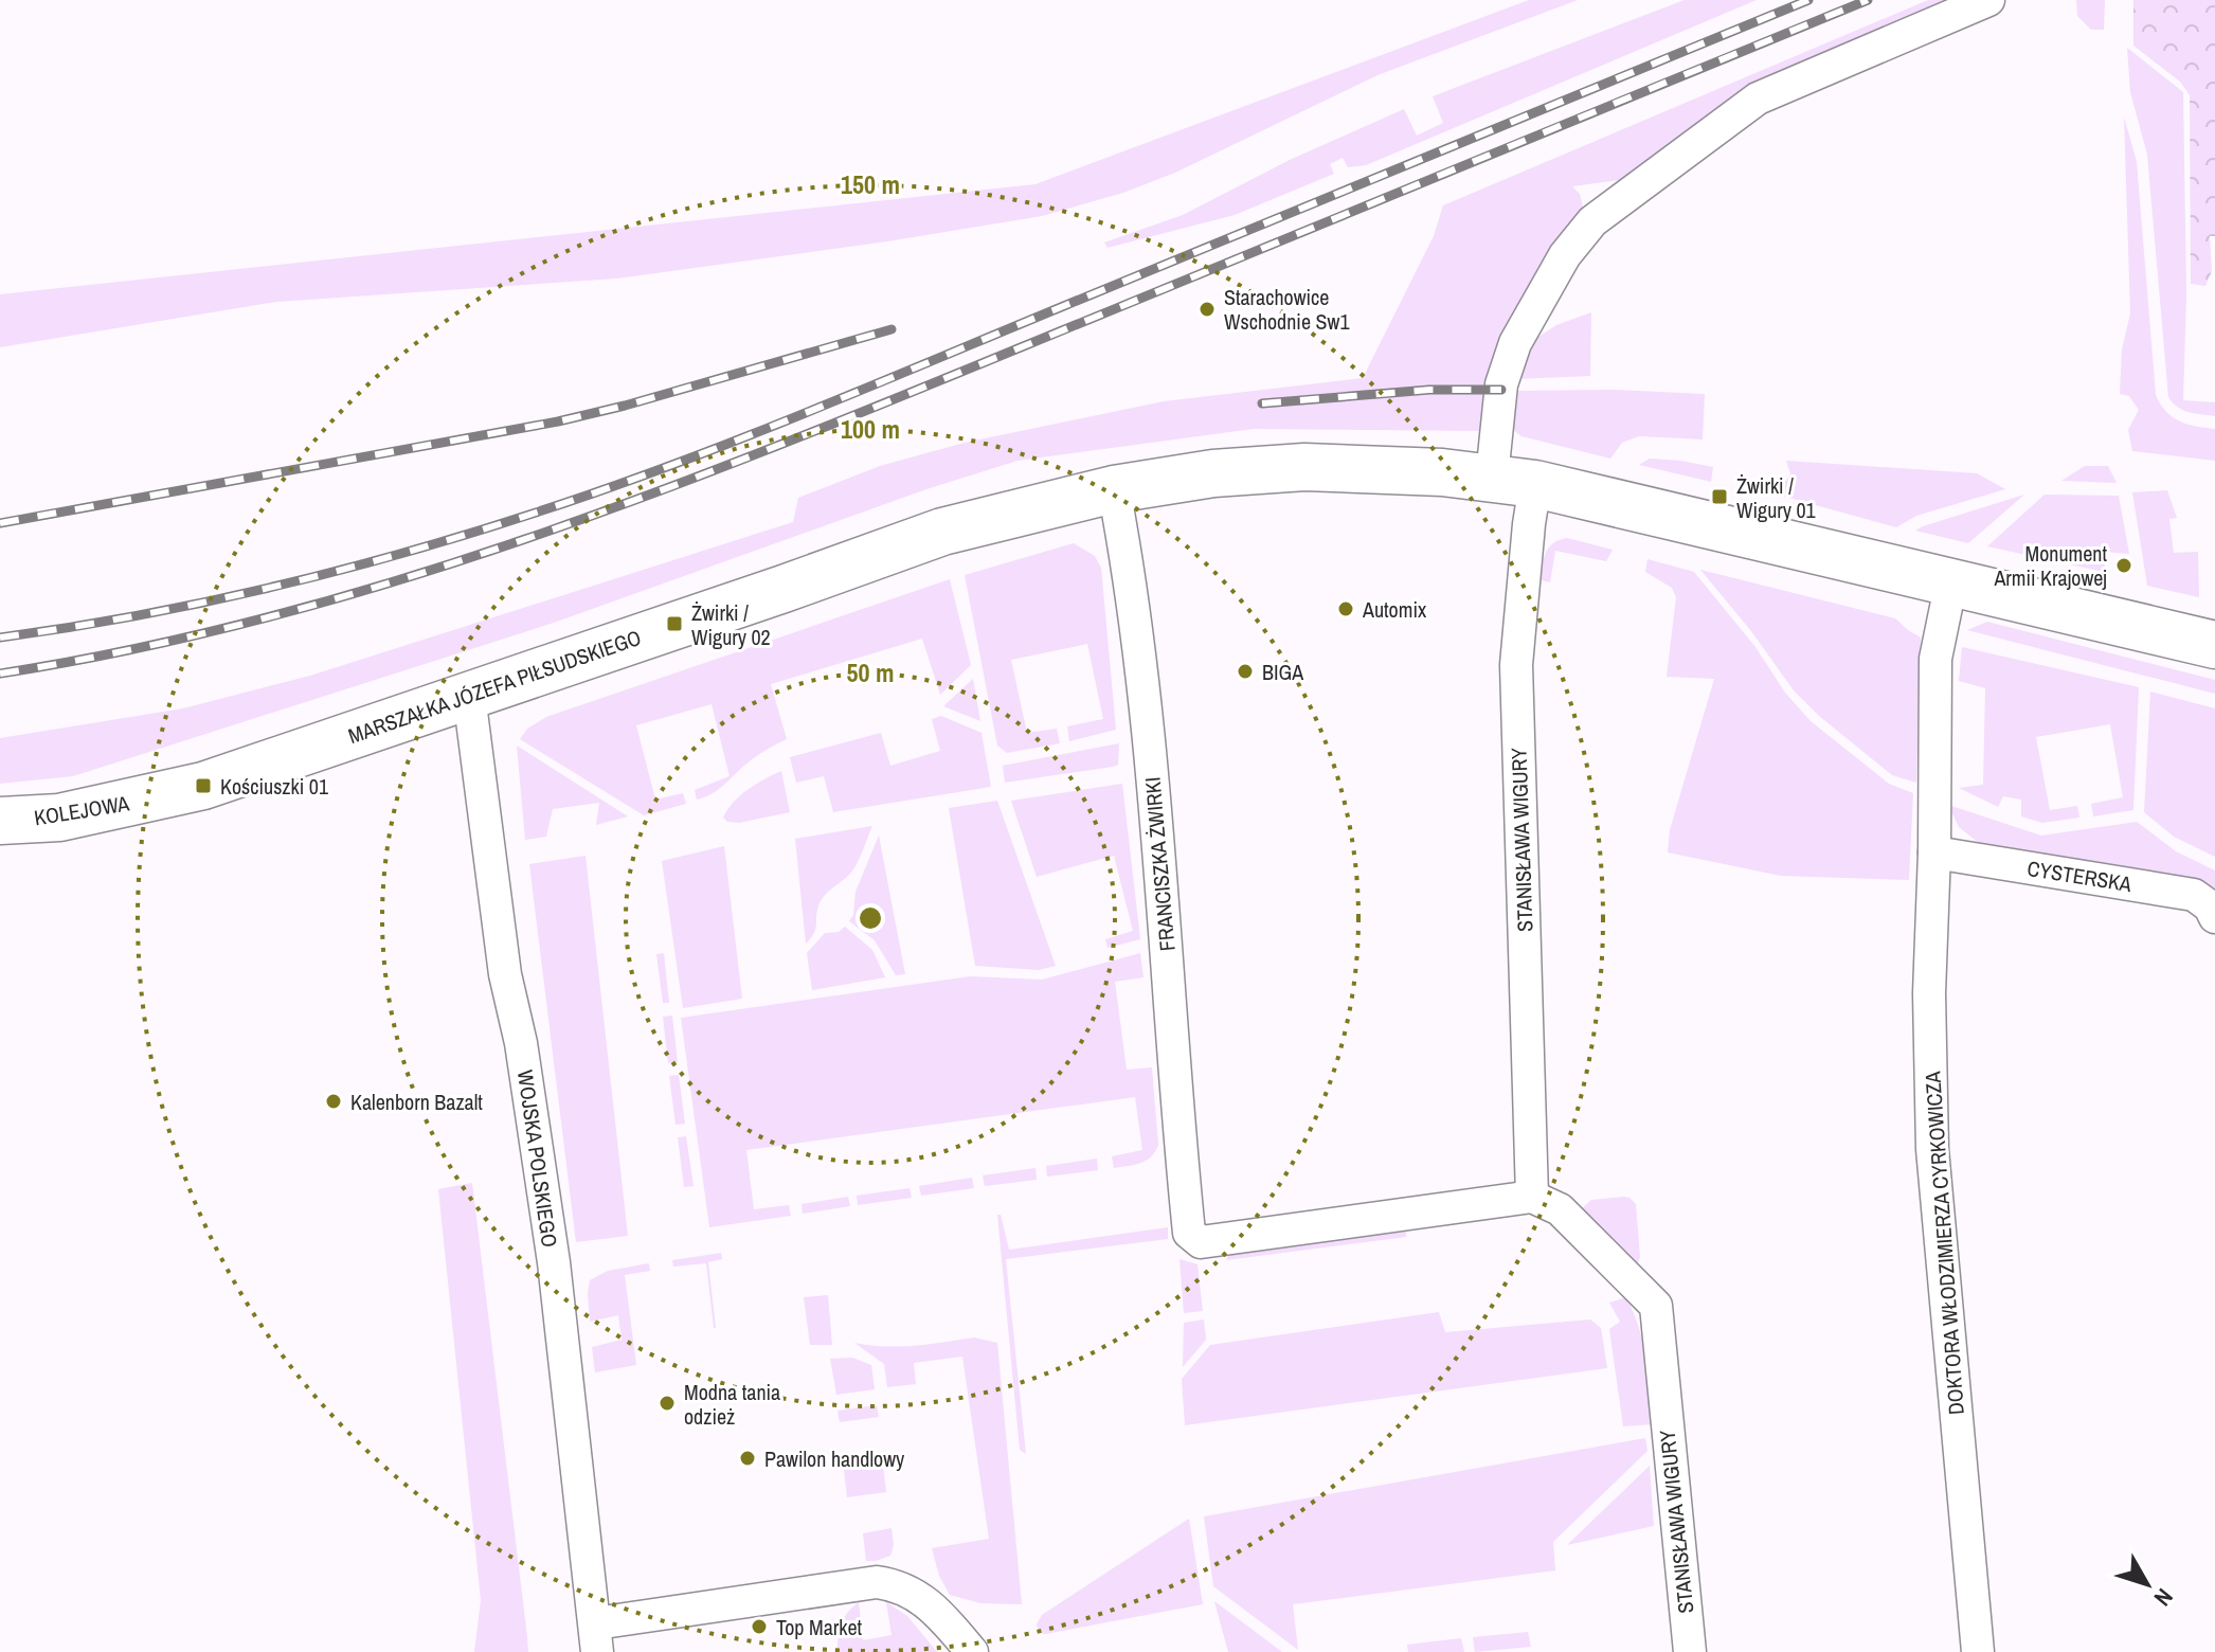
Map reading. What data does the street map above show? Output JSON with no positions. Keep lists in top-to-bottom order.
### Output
{
  "streets": {
    "street": [
      "MARSZAŁKA JÓZEFA PIŁSUDSKIEGO",
      "KOLEJOWA",
      "STANISŁAWA WIGURY",
      "FRANCISZKA ŻWIRKI",
      "CYSTERSKA",
      "WOJSKA POLSKIEGO",
      "DOKTORA WŁODZIMIERZA CYRKOWICZA"
    ]
  },
  "crossings": [
    ["MARSZAŁKA JÓZEFA PIŁSUDSKIEGO", "KOLEJOWA"],
    ["MARSZAŁKA JÓZEFA PIŁSUDSKIEGO", "STANISŁAWA WIGURY"],
    ["MARSZAŁKA JÓZEFA PIŁSUDSKIEGO", "FRANCISZKA ŻWIRKI"],
    ["MARSZAŁKA JÓZEFA PIŁSUDSKIEGO", "WOJSKA POLSKIEGO"],
    ["MARSZAŁKA JÓZEFA PIŁSUDSKIEGO", "DOKTORA WŁODZIMIERZA CYRKOWICZA"],
    ["STANISŁAWA WIGURY", "FRANCISZKA ŻWIRKI"],
    ["CYSTERSKA", "DOKTORA WŁODZIMIERZA CYRKOWICZA"]
  ],
  "places": {
    "other": [
      "Starachowice Wschodnie Sw1",
      "Monument Armii Krajowej",
      "Automix",
      "BIGA",
      "Kalenborn Bazalt",
      "Modna tania odzież",
      "Pawilon handlowy",
      "Top Market"
    ],
    "transit": ["Żwirki / Wigury 01", "Żwirki / Wigury 02", "Kościuszki 01"]
  },
  "north": "bottom right",
  "rings": ["150 m", "100 m", "50 m"]
}
